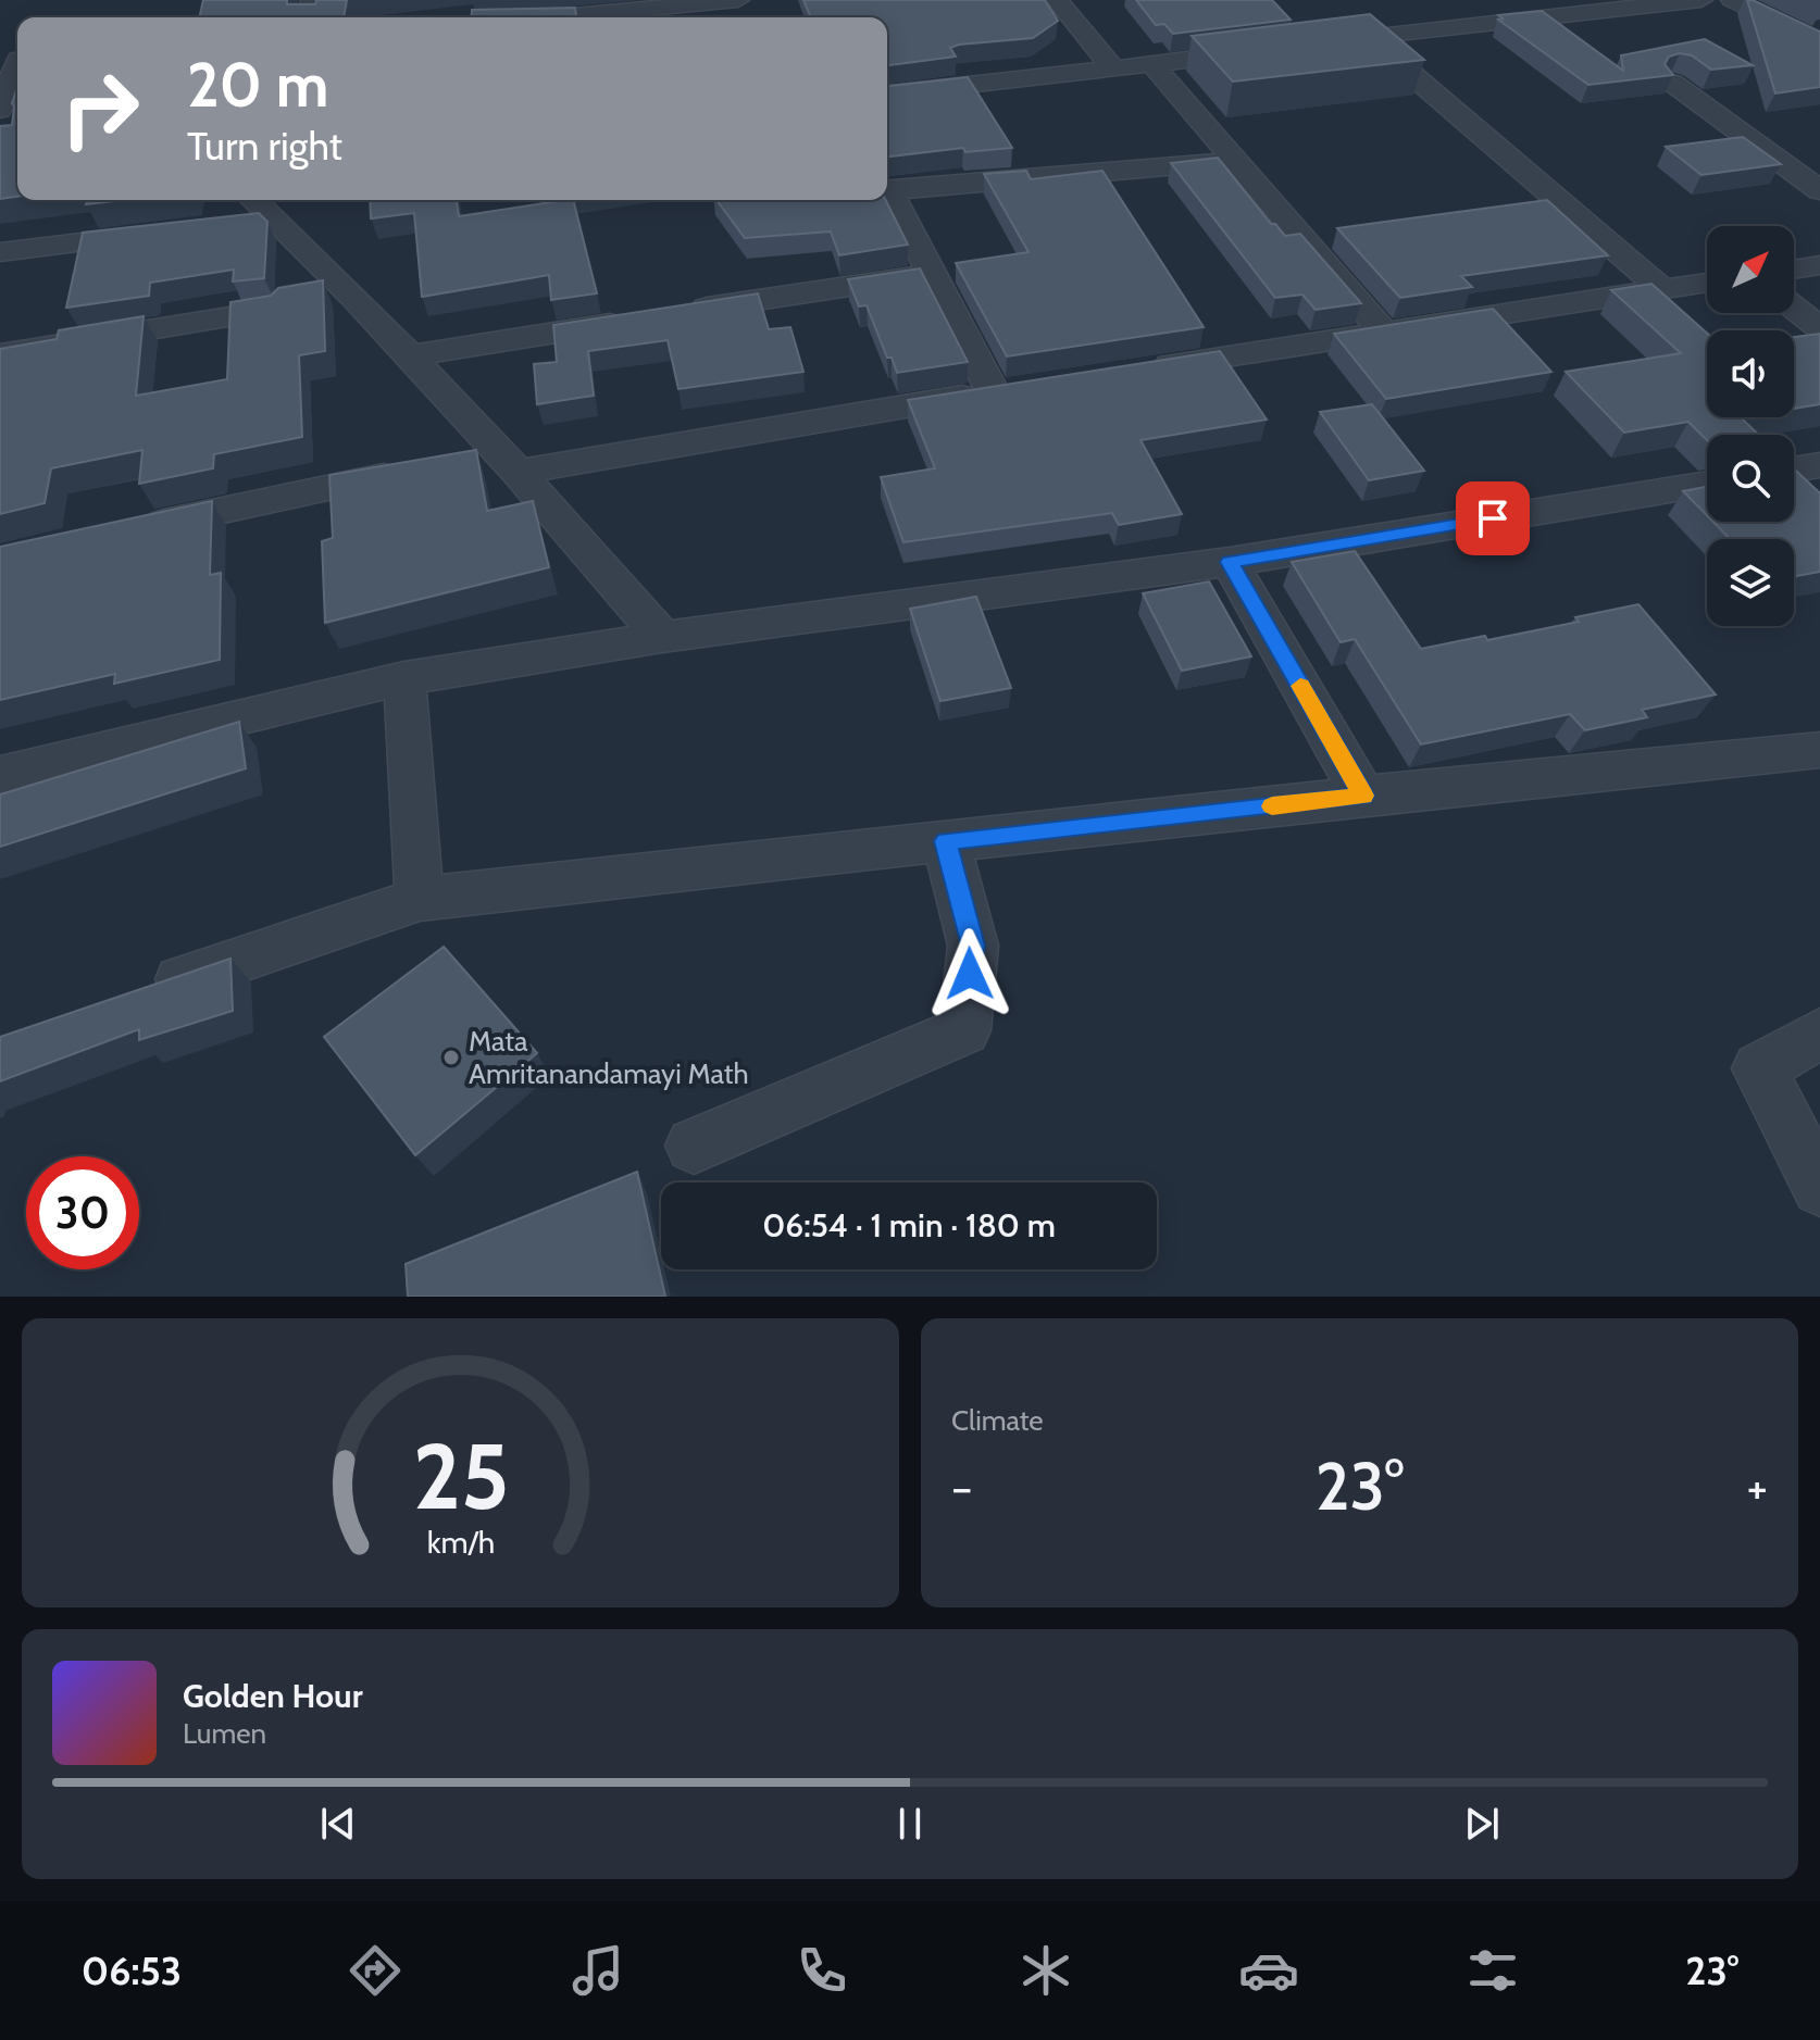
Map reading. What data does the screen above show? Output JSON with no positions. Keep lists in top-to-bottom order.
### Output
{
  "places": ["Mata Amritanandamayi Math"],
  "north": "top right",
  "page": {
    "turn": ["20 m", "Turn right"],
    "limit": "30",
    "trip": "06:54 · 1 min · 180 m",
    "tile": "Climate",
    "heat": ["−", "23°", "+"],
    "song": ["Golden Hour", "Lumen"],
    "tabs": ["06:53", "23°"],
    "gauge": ["25", "km/h"]
  }
}
